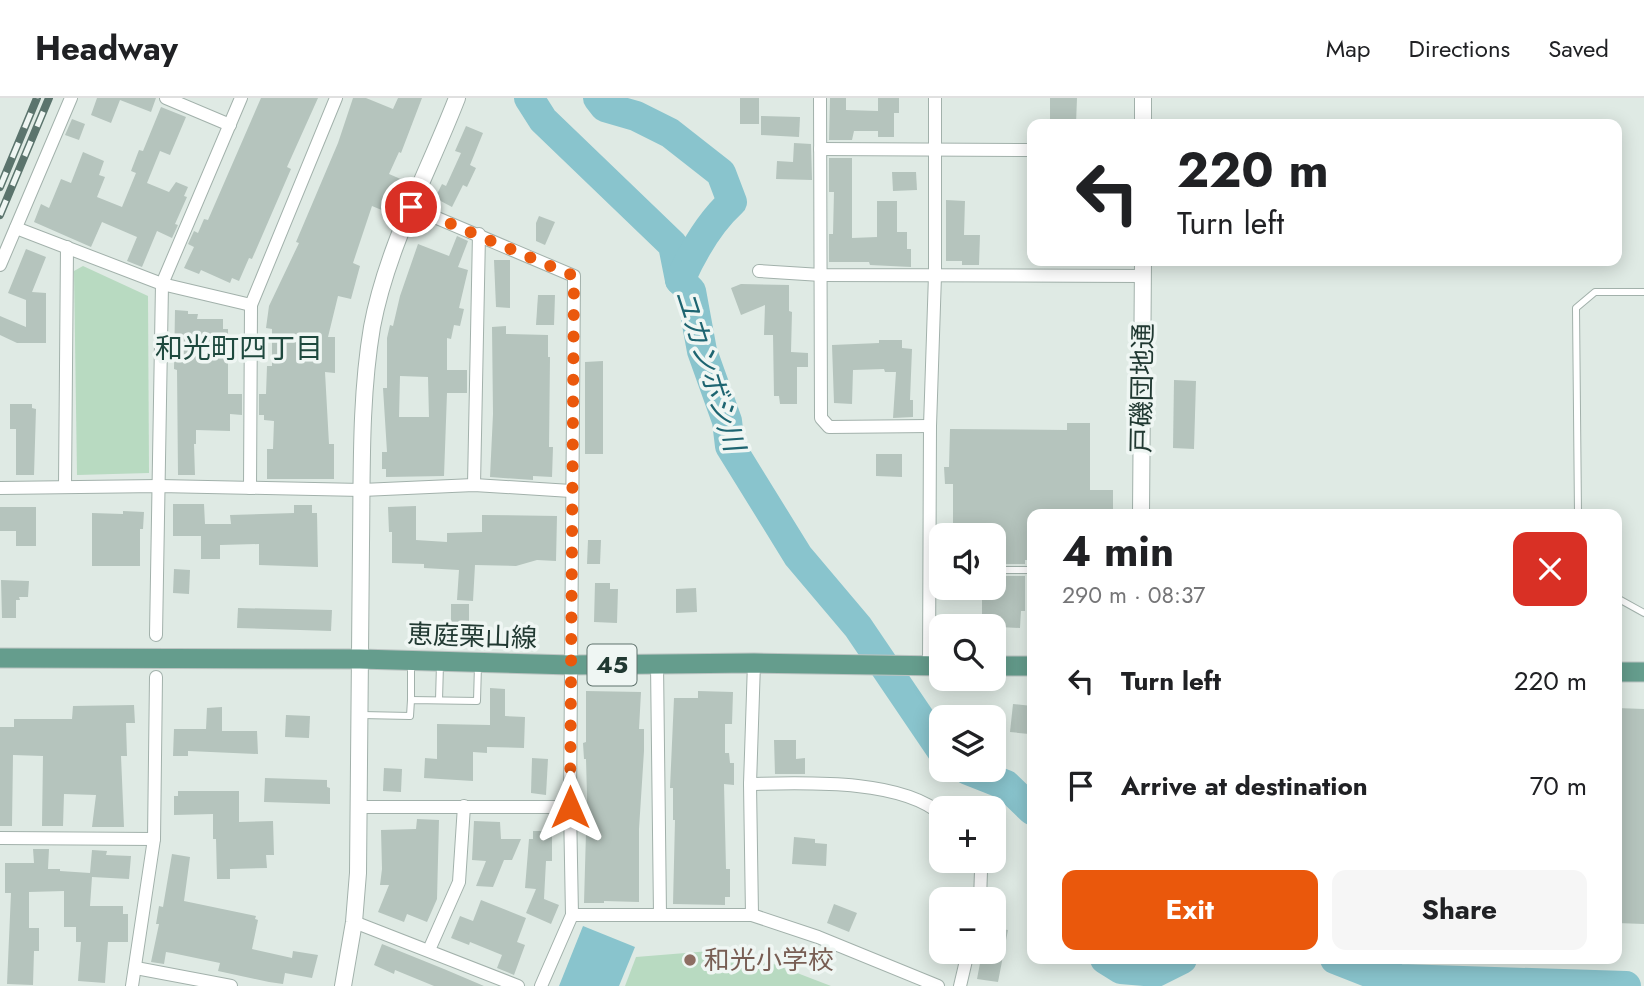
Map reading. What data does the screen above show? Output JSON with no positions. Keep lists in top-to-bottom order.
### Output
{
  "streets": {
    "main road": ["恵庭栗山線", "45"],
    "street": ["戸磯団地通"]
  },
  "districts": ["和光町四丁目"],
  "water": ["ユカンボシ川"],
  "places": ["和光小学校"],
  "page": {
    "header": "Headway",
    "nav": ["Map", "Directions", "Saved"],
    "turn": ["220 m", "Turn left"],
    "heading": ["4 min", "290 m · 08:37"],
    "map_buttons": ["+", "−"],
    "list": [
      {
        "name": "Turn left",
        "value": "220 m"
      },
      {
        "name": "Arrive at destination",
        "value": "70 m"
      }
    ],
    "buttons": ["Exit", "Share"]
  }
}
